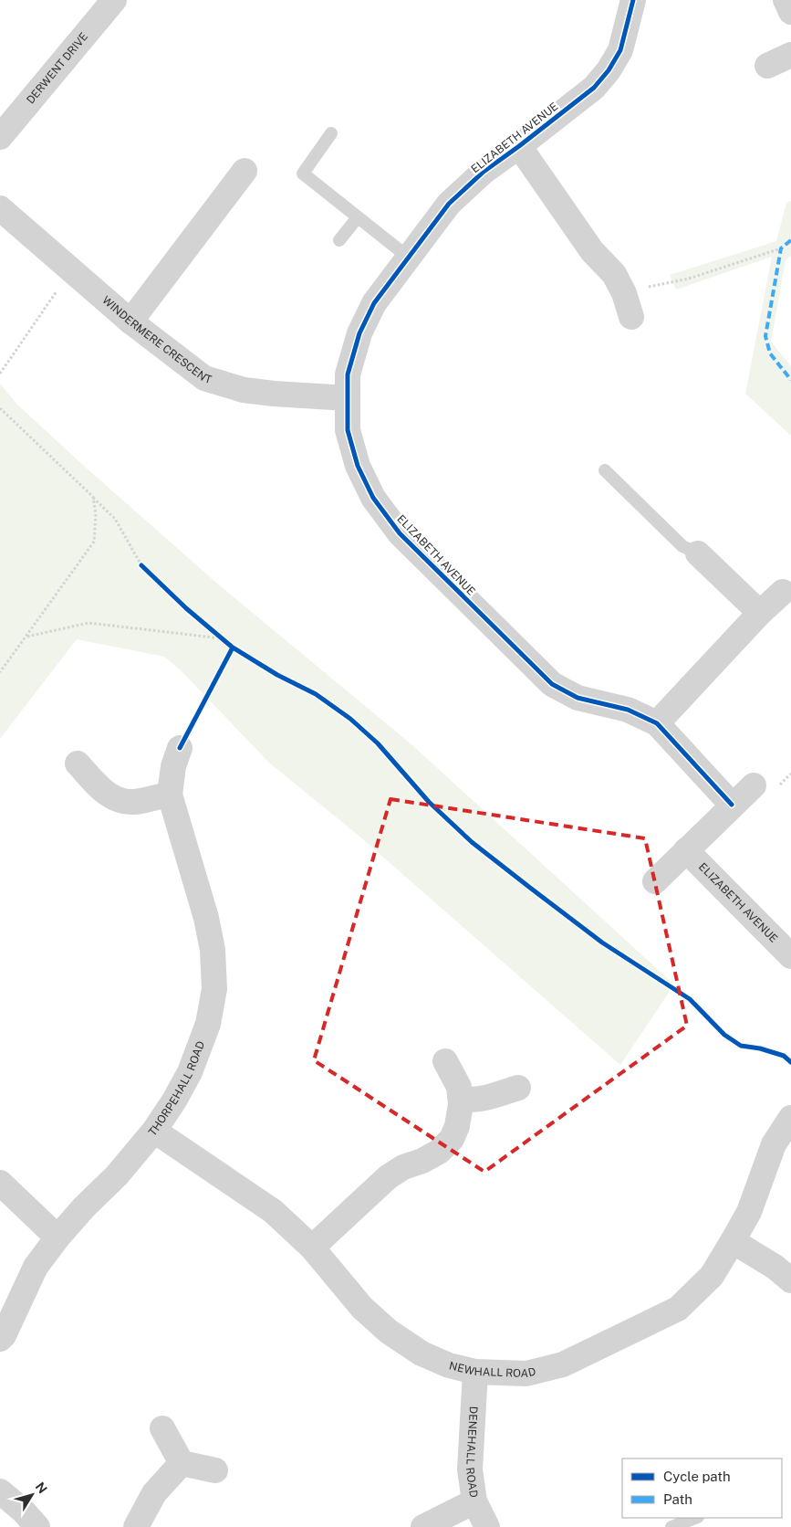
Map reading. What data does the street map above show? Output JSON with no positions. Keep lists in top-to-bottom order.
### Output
{
  "streets": {
    "street": [
      "DERWENT DRIVE",
      "ELIZABETH AVENUE",
      "WINDERMERE CRESCENT",
      "THORPEHALL ROAD",
      "NEWHALL ROAD",
      "DENEHALL ROAD"
    ]
  },
  "crossings": [
    ["ELIZABETH AVENUE", "WINDERMERE CRESCENT"],
    ["THORPEHALL ROAD", "NEWHALL ROAD"],
    ["NEWHALL ROAD", "DENEHALL ROAD"]
  ],
  "legend": ["Cycle path", "Path"],
  "north": "top right"
}
